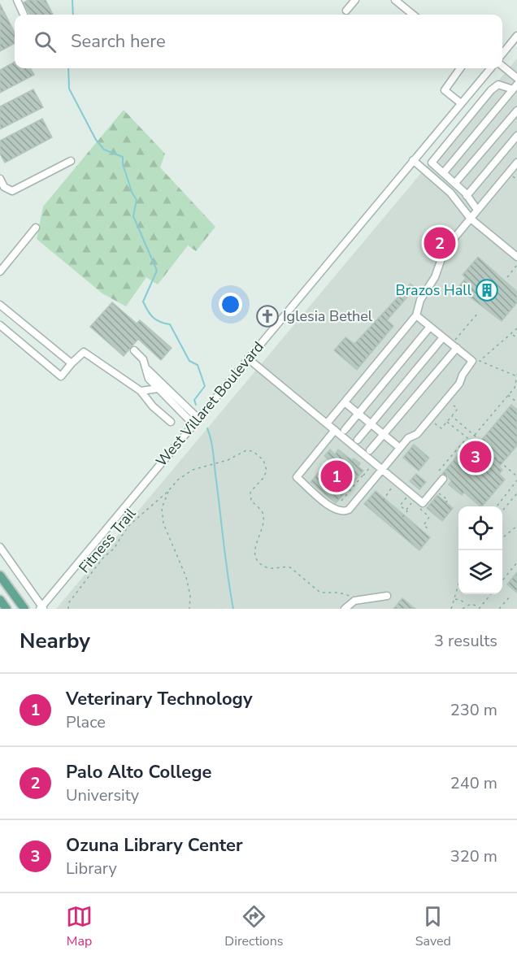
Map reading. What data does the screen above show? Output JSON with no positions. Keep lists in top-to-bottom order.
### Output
{
  "streets": {
    "street": ["West Villaret Boulevard"],
    "path": ["Fitness Trail"]
  },
  "places": {
    "building": ["Brazos Hall"],
    "church": ["Iglesia Bethel"]
  },
  "page": {
    "search": "Search here",
    "pins": ["2", "3", "1"],
    "heading": ["Nearby", "3 results"],
    "list": [
      {
        "mark": "1",
        "name": "Veterinary Technology",
        "note": "Place",
        "value": "230 m"
      },
      {
        "mark": "2",
        "name": "Palo Alto College",
        "note": "University",
        "value": "240 m"
      },
      {
        "mark": "3",
        "name": "Ozuna Library Center",
        "note": "Library",
        "value": "320 m"
      }
    ],
    "nav": ["Map", "Directions", "Saved"]
  }
}
